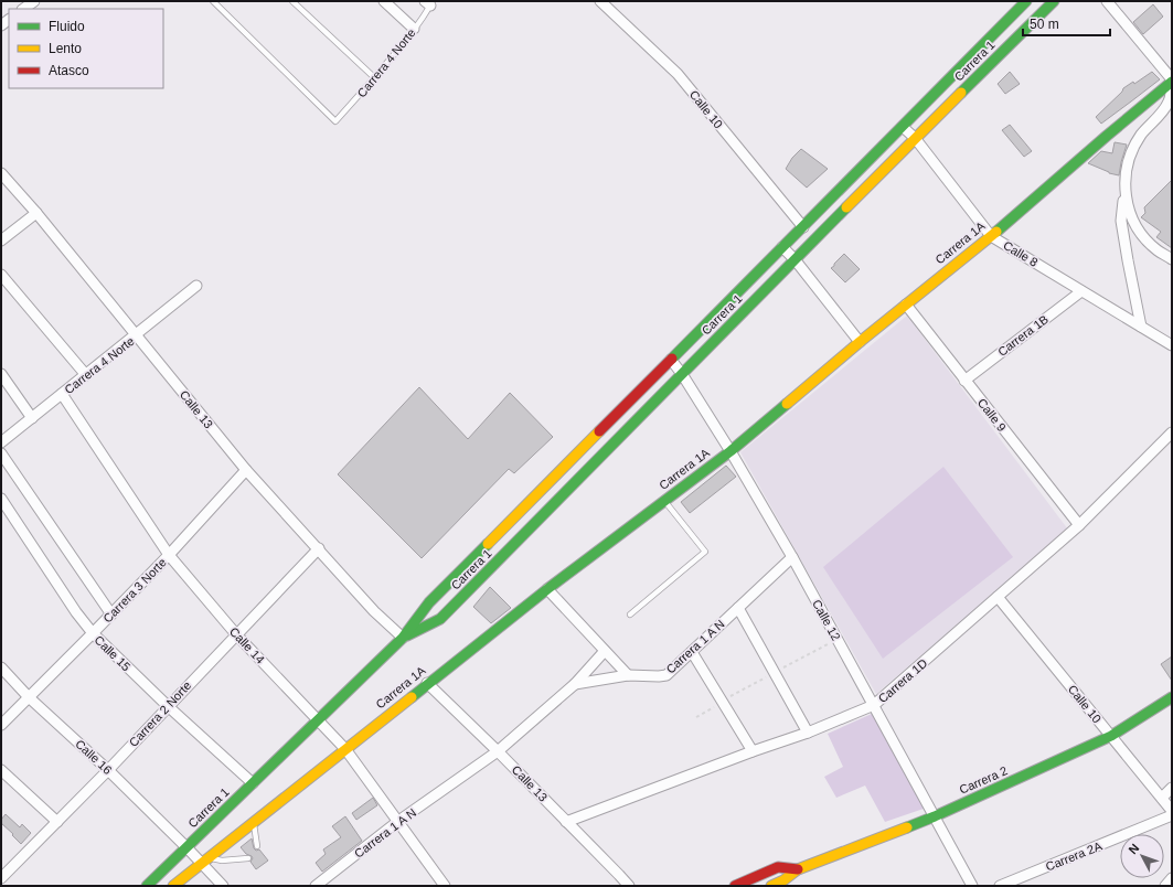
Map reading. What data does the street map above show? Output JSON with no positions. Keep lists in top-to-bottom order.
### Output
{
  "streets": {
    "main road": ["Carrera 1", "Carrera 1A", "Carrera 2"],
    "street": [
      "Carrera 4 Norte",
      "Calle 10",
      "Calle 8",
      "Carrera 1B",
      "Calle 13",
      "Calle 9",
      "Carrera 3 Norte",
      "Calle 12",
      "Calle 14",
      "Carrera 1 A N",
      "Calle 15",
      "Carrera 1D",
      "Carrera 2 Norte",
      "Calle 16",
      "Carrera 2A"
    ]
  },
  "crossings": [
    ["Carrera 1", "Calle 10"],
    ["Carrera 1", "Calle 8"],
    ["Carrera 1", "Calle 13"],
    ["Carrera 1", "Calle 12"],
    ["Carrera 1", "Calle 14"],
    ["Carrera 1", "Calle 15"],
    ["Carrera 1", "Calle 16"],
    ["Carrera 4 Norte", "Calle 13"],
    ["Carrera 4 Norte", "Calle 14"],
    ["Calle 10", "Carrera 1D"],
    ["Calle 10", "Carrera 2"],
    ["Carrera 1A", "Calle 8"],
    ["Carrera 1A", "Calle 13"],
    ["Carrera 1A", "Calle 9"],
    ["Carrera 1A", "Calle 12"],
    ["Carrera 1A", "Calle 14"],
    ["Carrera 1A", "Calle 16"],
    ["Calle 8", "Carrera 1B"],
    ["Carrera 1B", "Calle 9"],
    ["Calle 13", "Carrera 3 Norte"],
    ["Calle 13", "Carrera 1 A N"],
    ["Calle 13", "Carrera 1D"],
    ["Calle 13", "Carrera 2 Norte"],
    ["Calle 9", "Carrera 1D"],
    ["Carrera 3 Norte", "Calle 14"],
    ["Carrera 3 Norte", "Calle 15"],
    ["Carrera 3 Norte", "Calle 16"],
    ["Calle 12", "Carrera 1 A N"],
    ["Calle 12", "Carrera 1D"],
    ["Calle 12", "Carrera 2"],
    ["Calle 14", "Carrera 1 A N"],
    ["Calle 14", "Carrera 2 Norte"],
    ["Calle 15", "Carrera 2 Norte"],
    ["Carrera 2 Norte", "Calle 16"]
  ],
  "legend": ["Fluido", "Lento", "Atasco"],
  "scale_bar": "50 m",
  "north": "top left"
}
